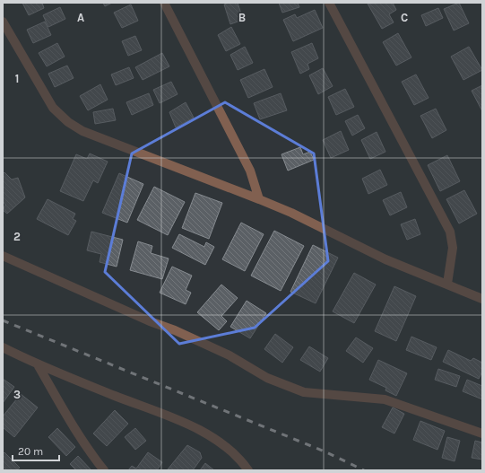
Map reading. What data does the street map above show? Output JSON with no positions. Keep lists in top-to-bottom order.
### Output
{
  "scale_bar": "20 m",
  "grid": {
    "columns": ["A", "B", "C"],
    "rows": ["1", "2", "3"]
  }
}
